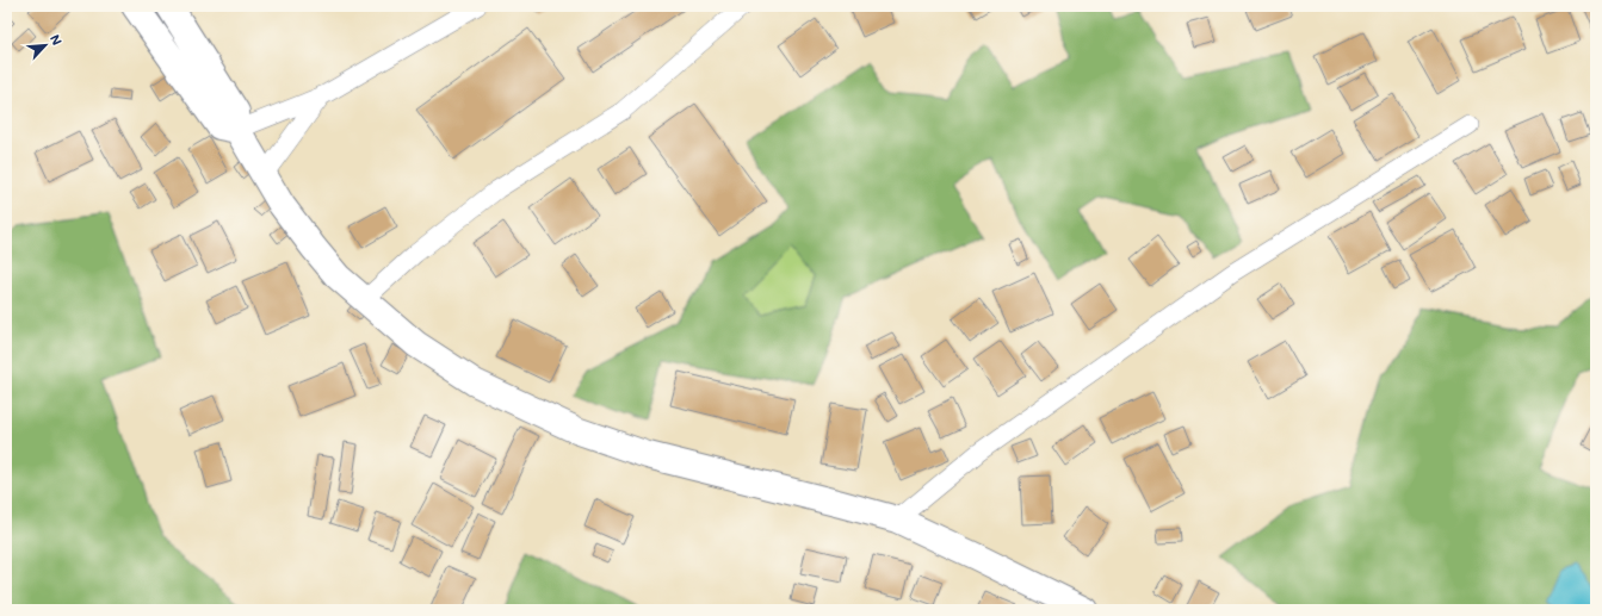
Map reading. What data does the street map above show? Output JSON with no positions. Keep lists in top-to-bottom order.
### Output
{
  "north": "top right"
}
